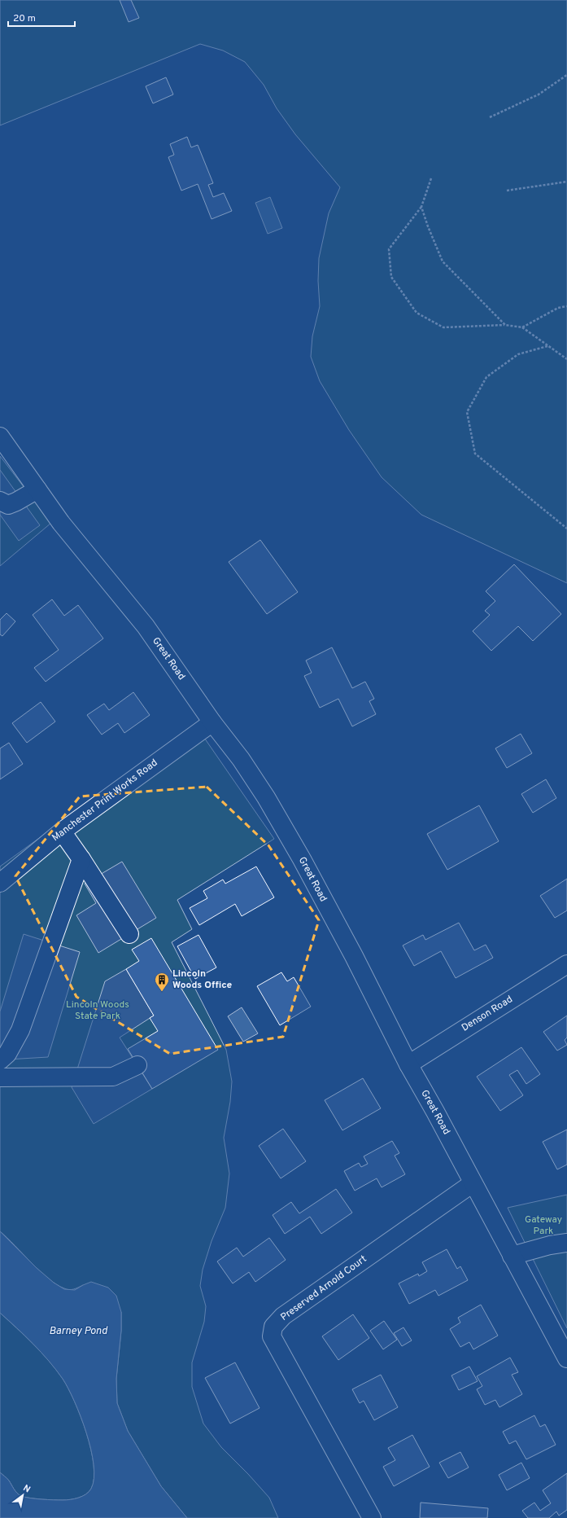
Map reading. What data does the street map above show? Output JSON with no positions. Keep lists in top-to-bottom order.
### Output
{
  "streets": {
    "main road": [
      "Great Road",
      "Manchester Print Works Road",
      "Denson Road",
      "Preserved Arnold Court"
    ]
  },
  "crossings": [
    ["Great Road", "Manchester Print Works Road"],
    ["Great Road", "Denson Road"],
    ["Great Road", "Preserved Arnold Court"]
  ],
  "water": ["Barney Pond"],
  "parks": ["Lincoln Woods State Park", "Gateway Park"],
  "places": {
    "building": ["Lincoln Woods Office"]
  },
  "scale_bar": "20 m",
  "north": "top right"
}
